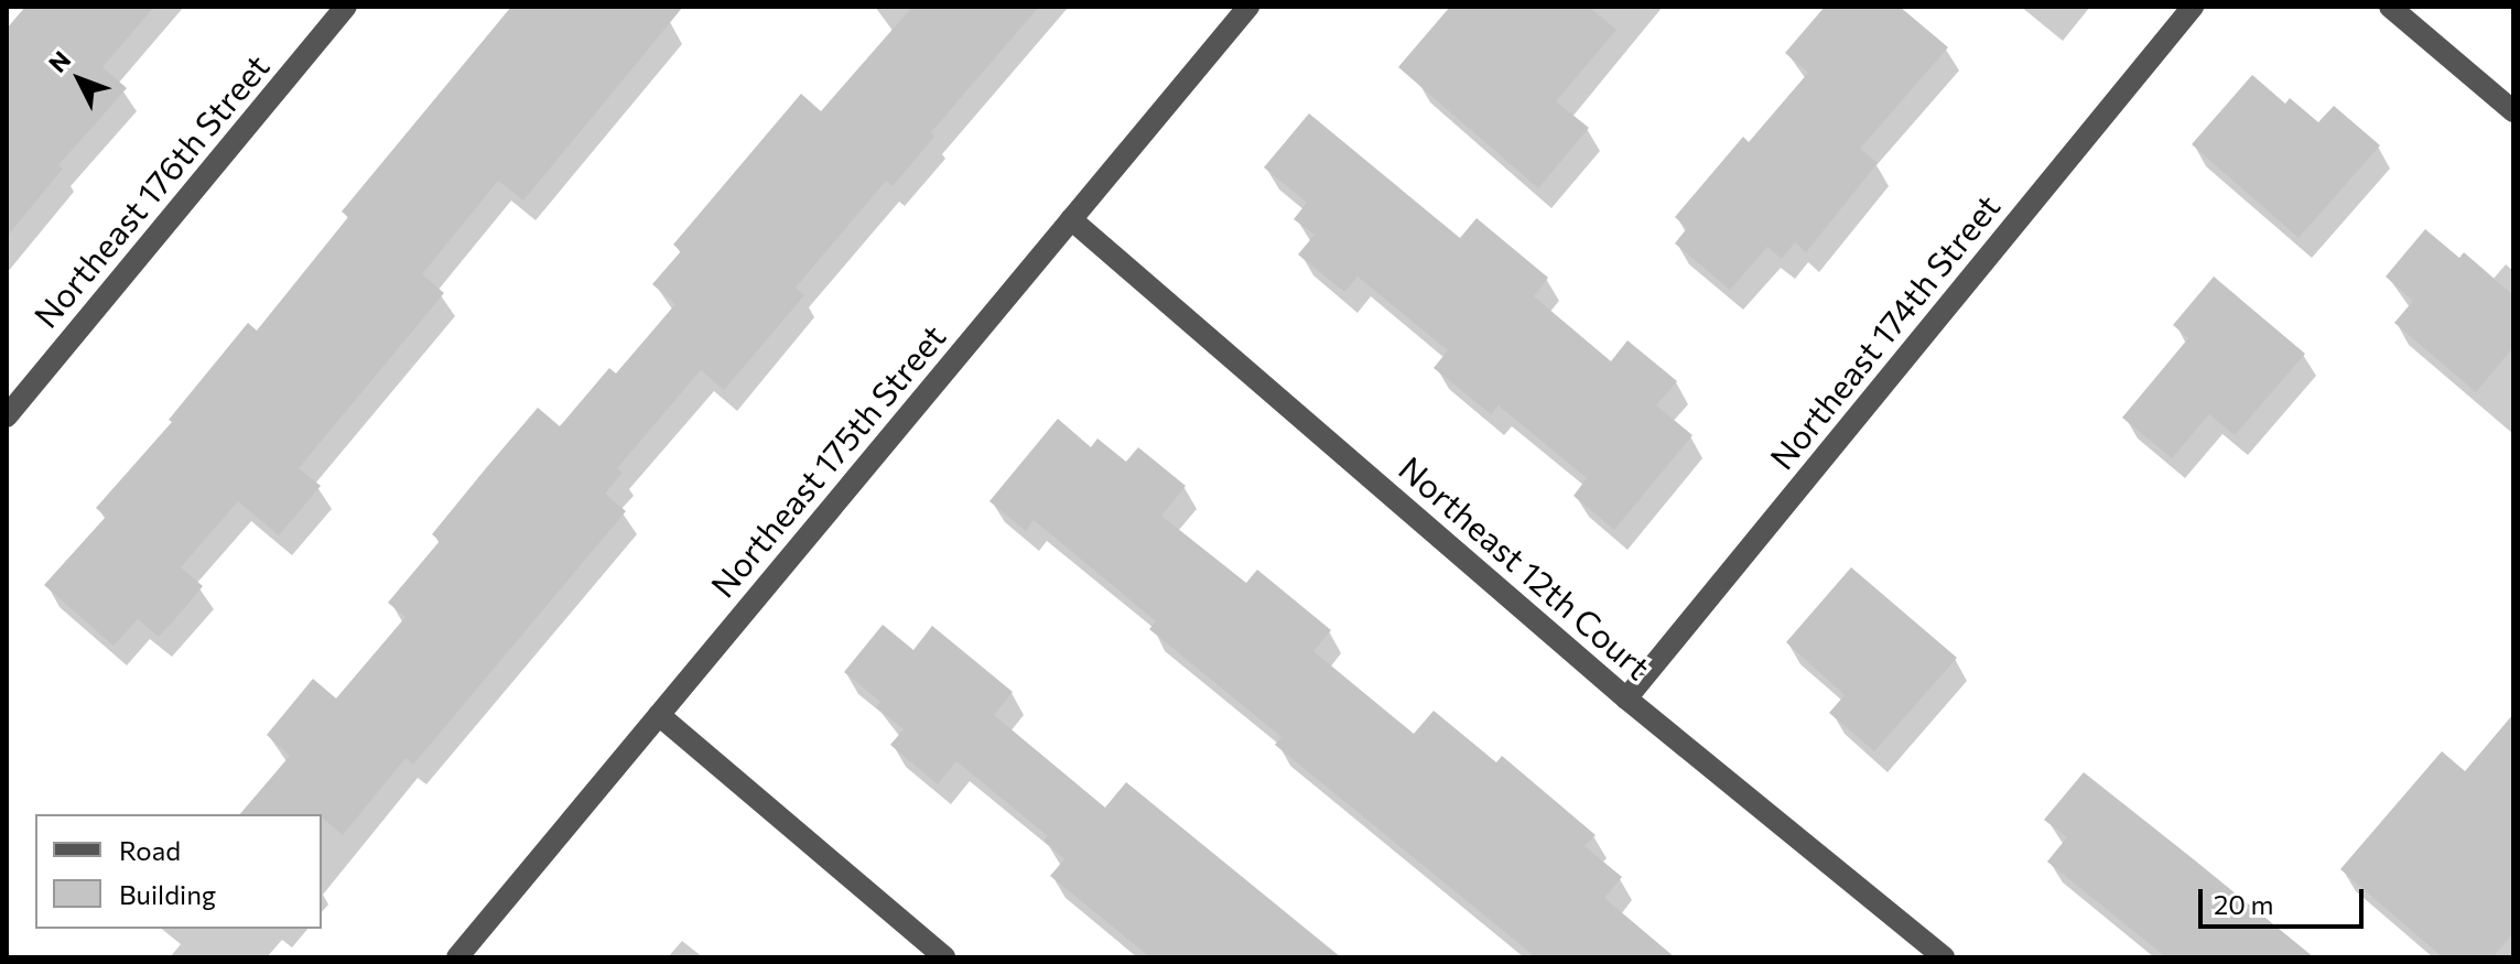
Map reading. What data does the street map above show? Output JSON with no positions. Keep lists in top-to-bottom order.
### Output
{
  "streets": {
    "street": [
      "Northeast 176th Street",
      "Northeast 174th Street",
      "Northeast 175th Street",
      "Northeast 12th Court"
    ]
  },
  "crossings": [
    ["Northeast 174th Street", "Northeast 12th Court"],
    ["Northeast 175th Street", "Northeast 12th Court"]
  ],
  "legend": ["Road", "Building"],
  "scale_bar": "20 m",
  "north": "top left"
}
